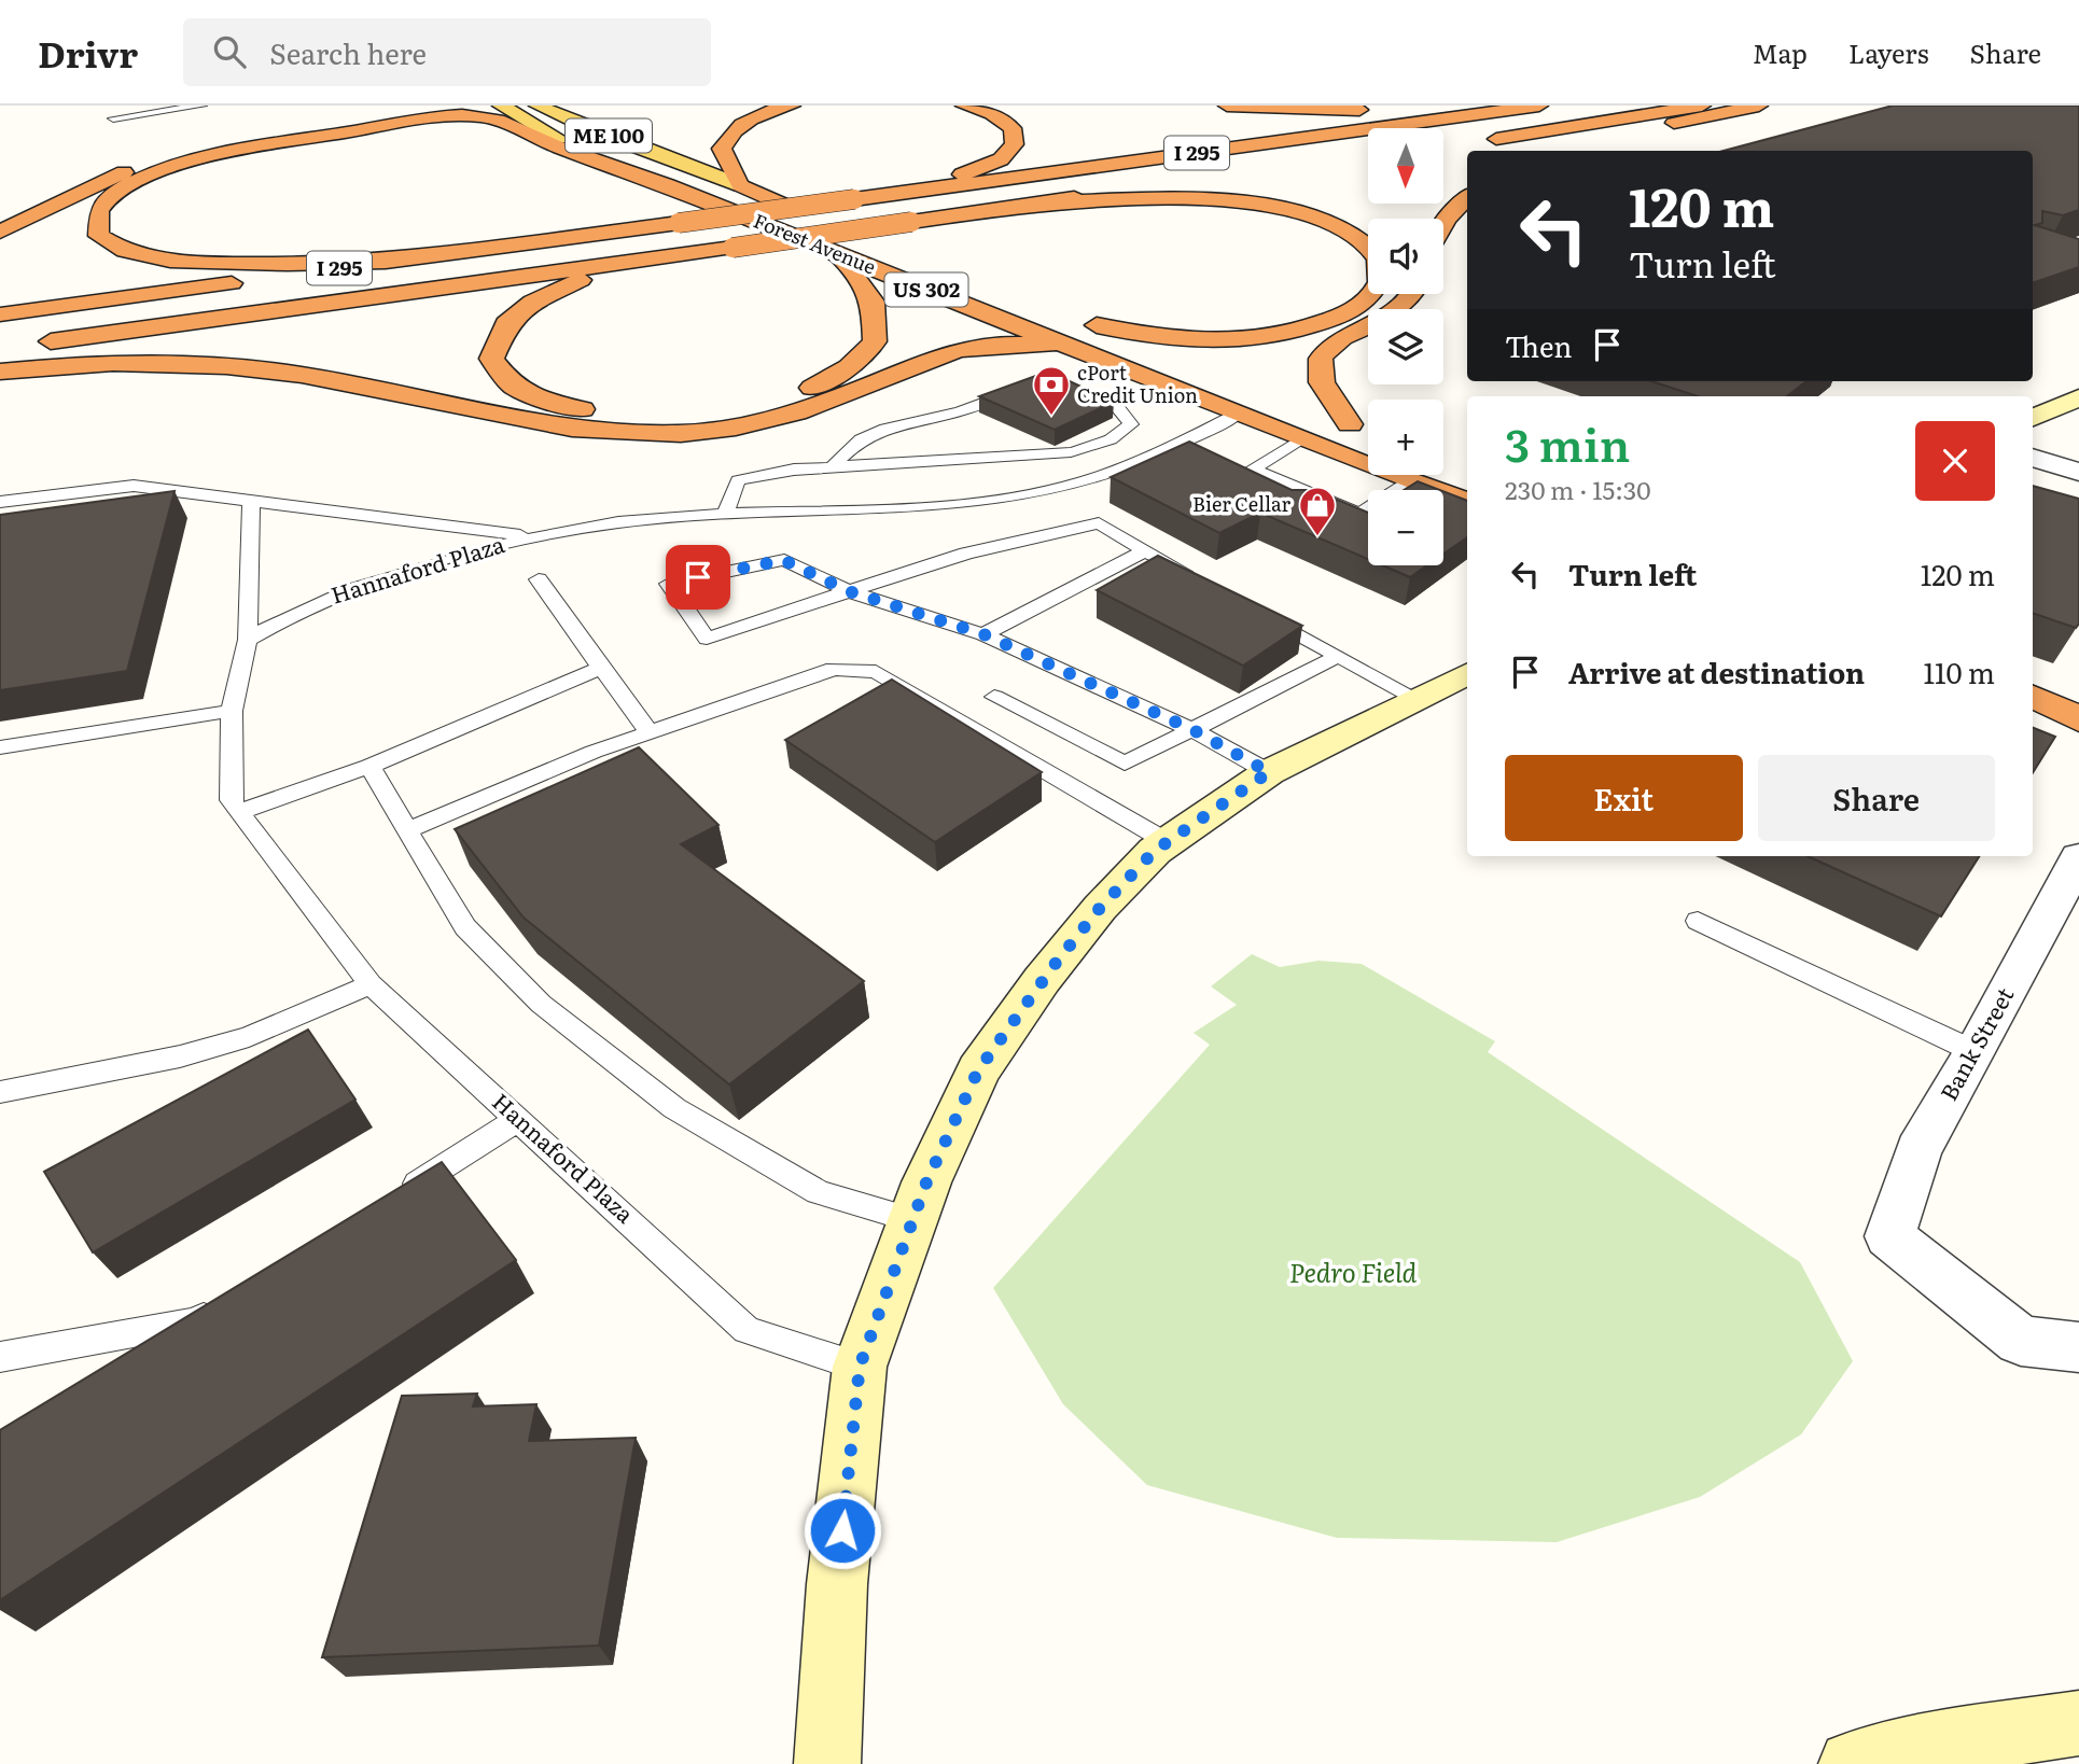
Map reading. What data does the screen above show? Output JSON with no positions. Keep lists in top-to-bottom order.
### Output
{
  "streets": {
    "highway": ["I 295", "Forest Avenue", "US 302"],
    "main road": ["ME 100"],
    "street": ["Bank Street"],
    "lane": ["Hannaford Plaza"]
  },
  "crossings": [
    ["Forest Avenue", "Hannaford Plaza"]
  ],
  "parks": ["Pedro Field"],
  "places": {
    "bank": ["cPort Credit Union"],
    "shop": ["Bier Cellar"]
  },
  "north": "bottom",
  "page": {
    "header": "Drivr",
    "search": "Search here",
    "nav": ["Map", "Layers", "Share"],
    "map_buttons": ["+", "−"],
    "turn": ["120 m", "Turn left"],
    "then": "Then",
    "heading": ["3 min", "230 m · 15:30"],
    "list": [
      {
        "name": "Turn left",
        "value": "120 m"
      },
      {
        "name": "Arrive at destination",
        "value": "110 m"
      }
    ],
    "buttons": ["Exit", "Share"]
  }
}
